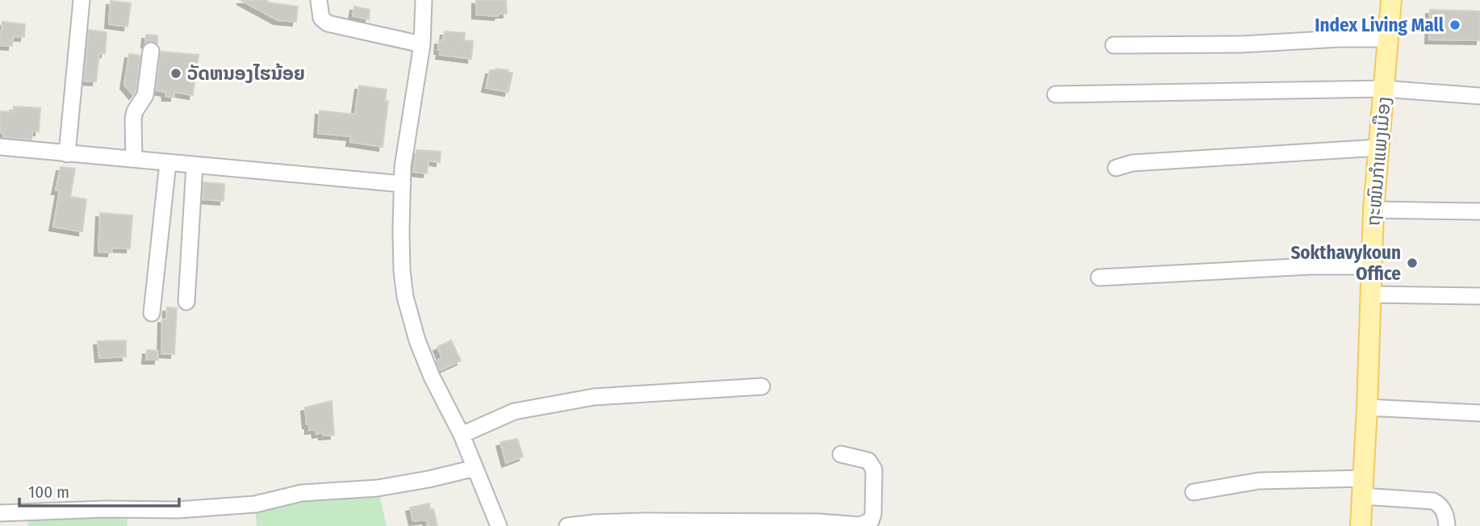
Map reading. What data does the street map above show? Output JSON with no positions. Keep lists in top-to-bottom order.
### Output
{
  "streets": {
    "main road": ["ຖະໜົນກຳແພງເມືອງ"]
  },
  "places": ["Index Living Mall", "ວັດຫນອງໄຮນ້ອຍ", "Sokthavykoun Office"],
  "scale_bar": "100 m"
}
